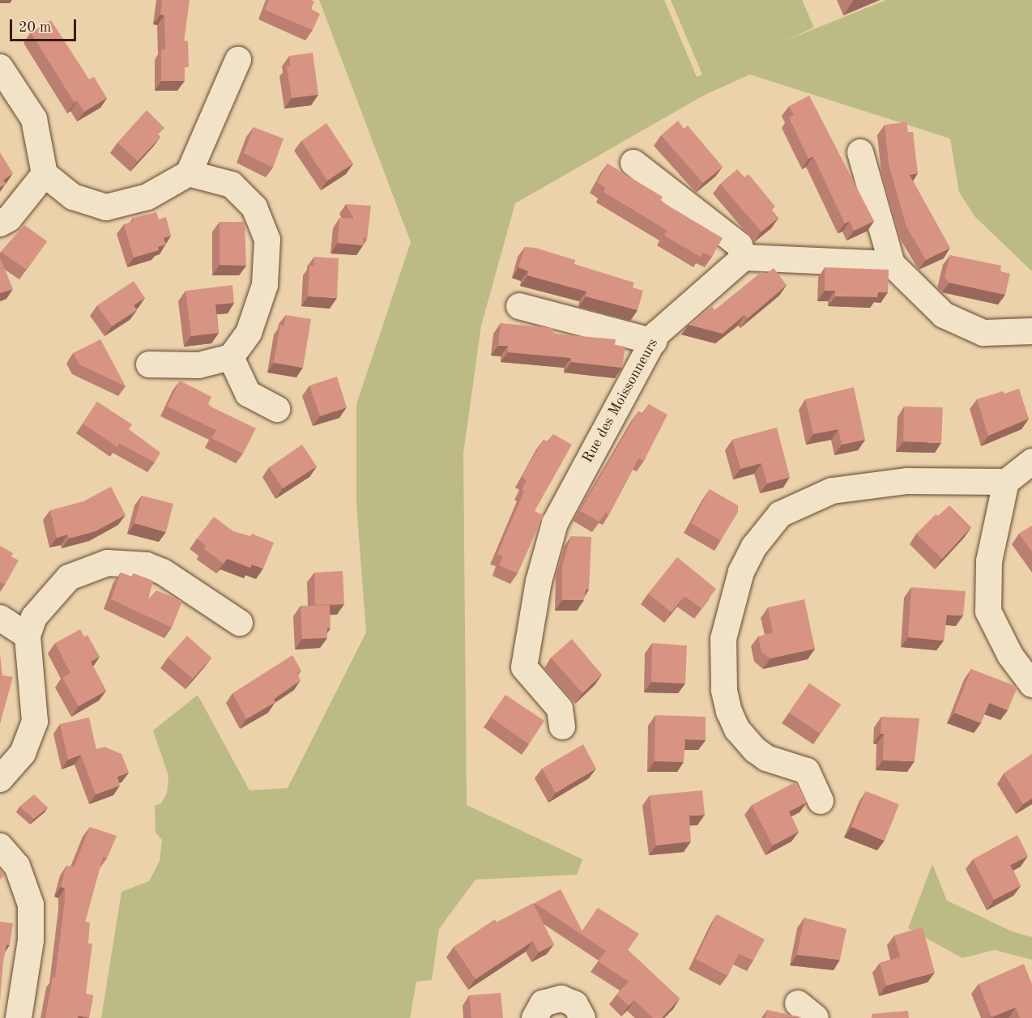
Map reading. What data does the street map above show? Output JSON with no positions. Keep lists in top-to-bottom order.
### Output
{
  "streets": {
    "street": ["Rue des Moissonneurs"]
  },
  "scale_bar": "20 m"
}
